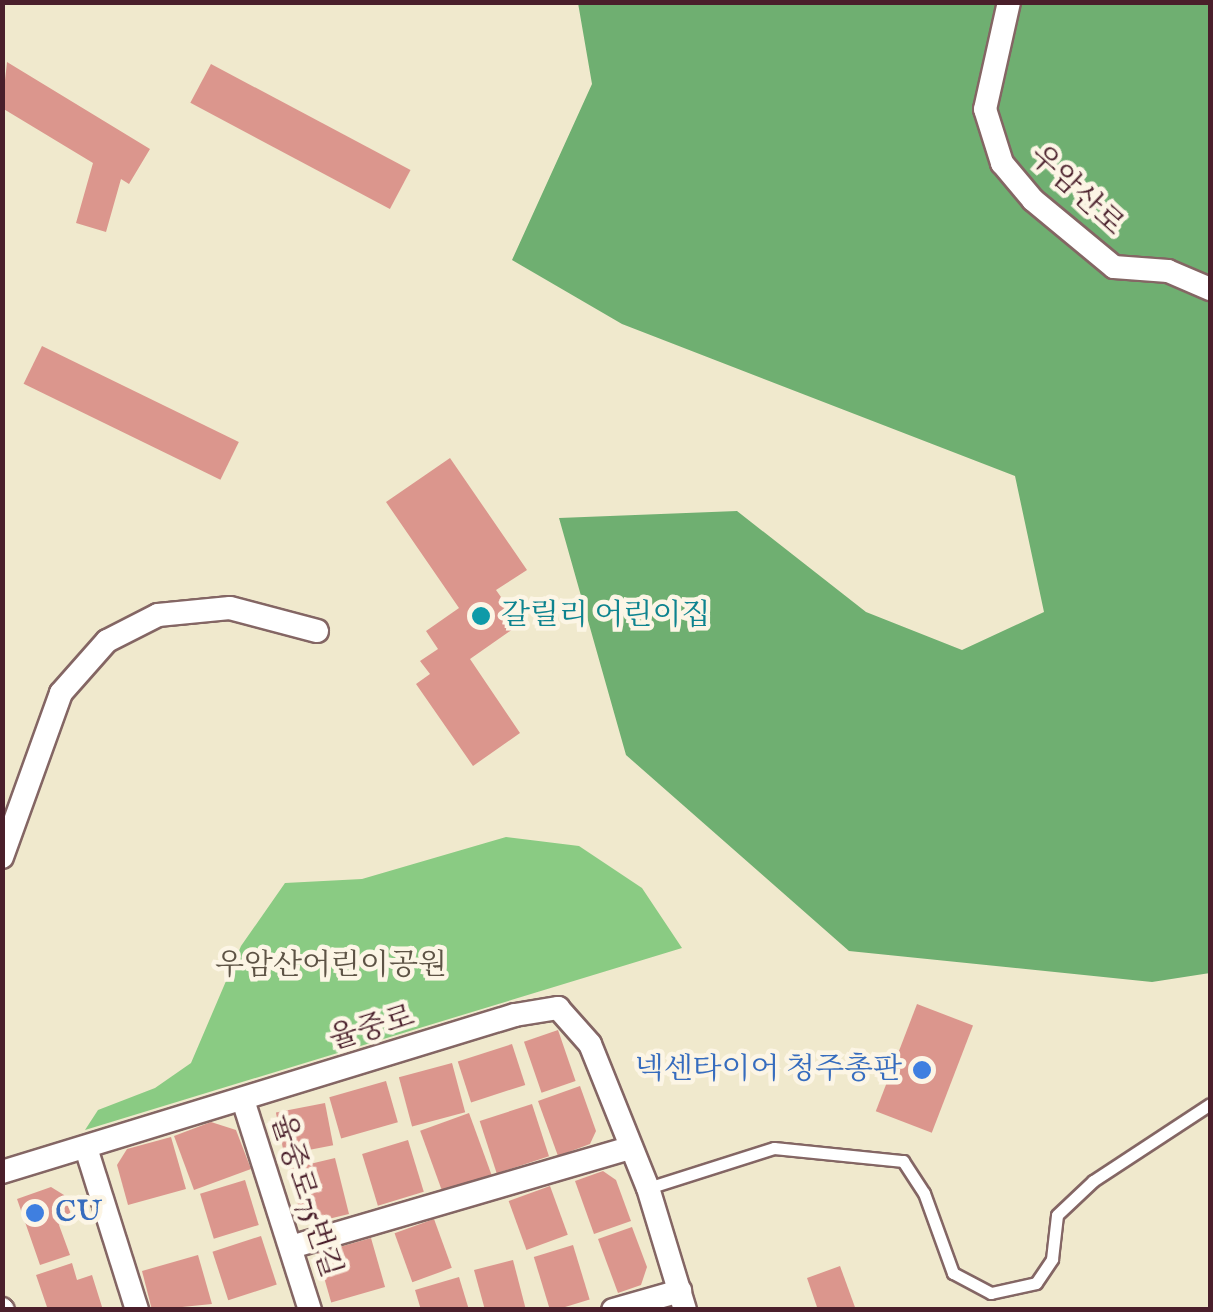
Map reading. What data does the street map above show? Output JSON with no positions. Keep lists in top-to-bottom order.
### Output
{
  "streets": {
    "street": ["우암산로", "율중로", "율중로75번길"]
  },
  "crossings": [
    ["율중로", "율중로75번길"]
  ],
  "parks": ["우암산어린이공원"],
  "places": ["갈릴리 어린이집", "넥센타이어 청주총판", "CU"]
}
